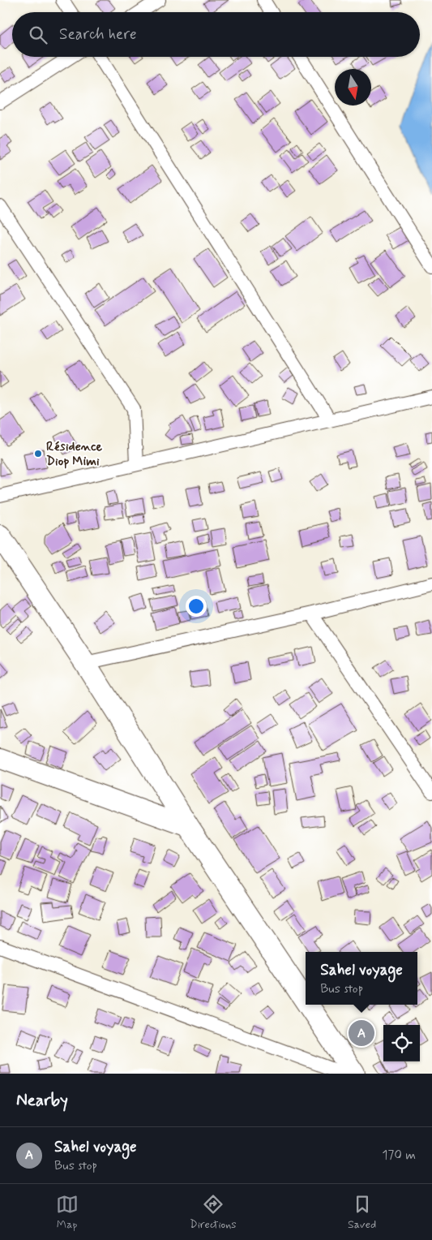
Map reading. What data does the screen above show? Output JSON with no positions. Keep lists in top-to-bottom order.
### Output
{
  "places": ["Résidence Diop Mimi"],
  "north": "bottom",
  "page": {
    "search": "Search here",
    "popup": ["Sahel voyage", "Bus stop"],
    "pins": "A",
    "heading": "Nearby",
    "list": [
      {
        "mark": "A",
        "name": "Sahel voyage",
        "note": "Bus stop",
        "value": "170 m"
      }
    ],
    "nav": ["Map", "Directions", "Saved"]
  }
}
